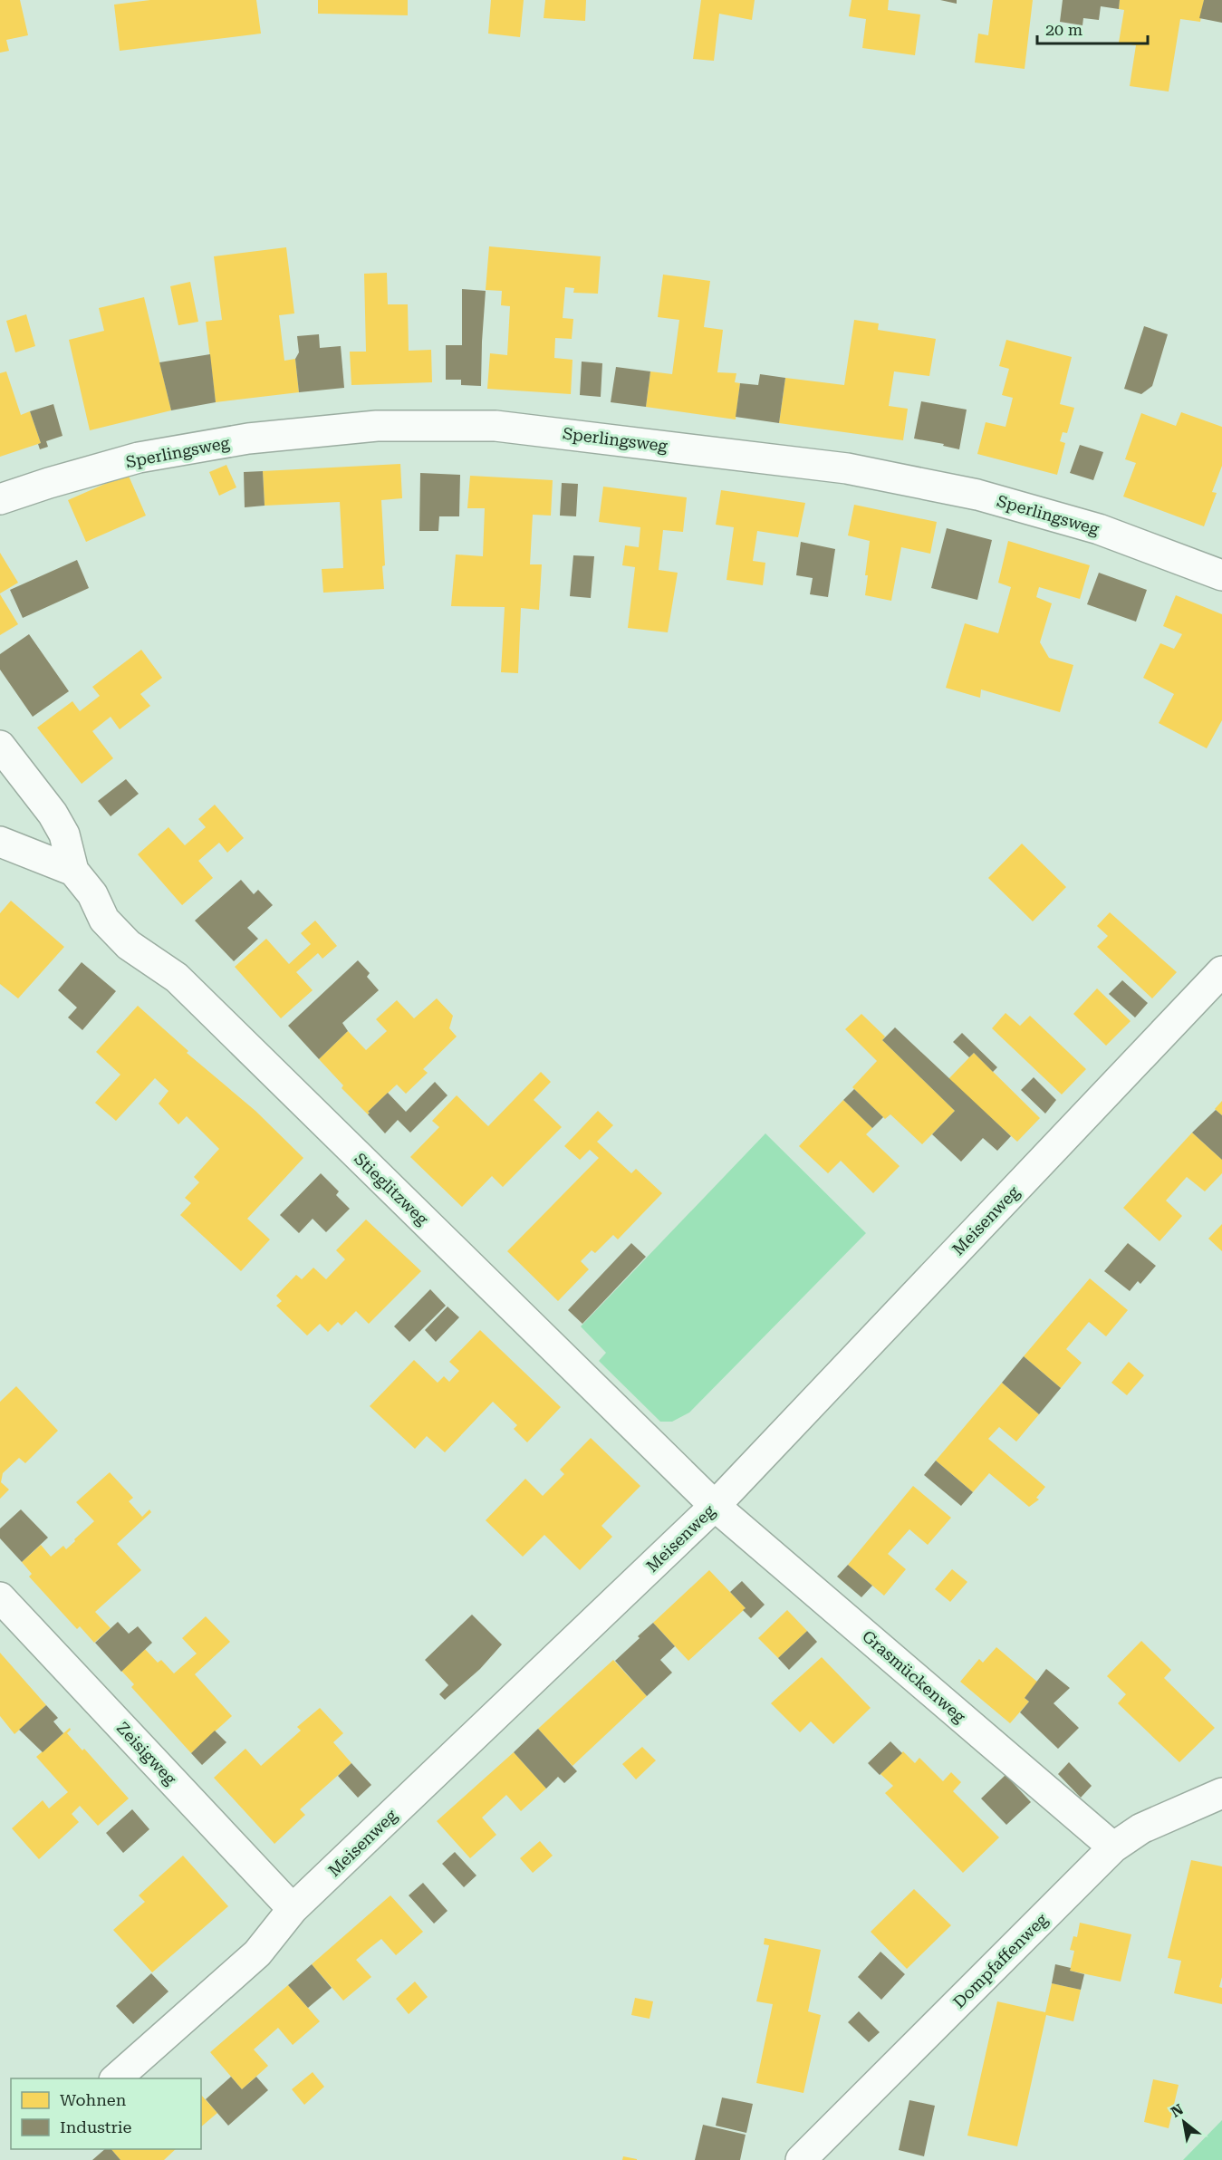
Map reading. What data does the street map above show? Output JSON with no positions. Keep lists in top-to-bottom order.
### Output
{
  "streets": {
    "street": [
      "Sperlingsweg",
      "Stieglitzweg",
      "Meisenweg",
      "Grasmückenweg",
      "Zeisigweg",
      "Dompfaffenweg"
    ]
  },
  "crossings": [
    ["Stieglitzweg", "Meisenweg"],
    ["Stieglitzweg", "Grasmückenweg"],
    ["Meisenweg", "Grasmückenweg"],
    ["Meisenweg", "Zeisigweg"],
    ["Grasmückenweg", "Dompfaffenweg"]
  ],
  "legend": ["Wohnen", "Industrie"],
  "scale_bar": "20 m",
  "north": "top left"
}
